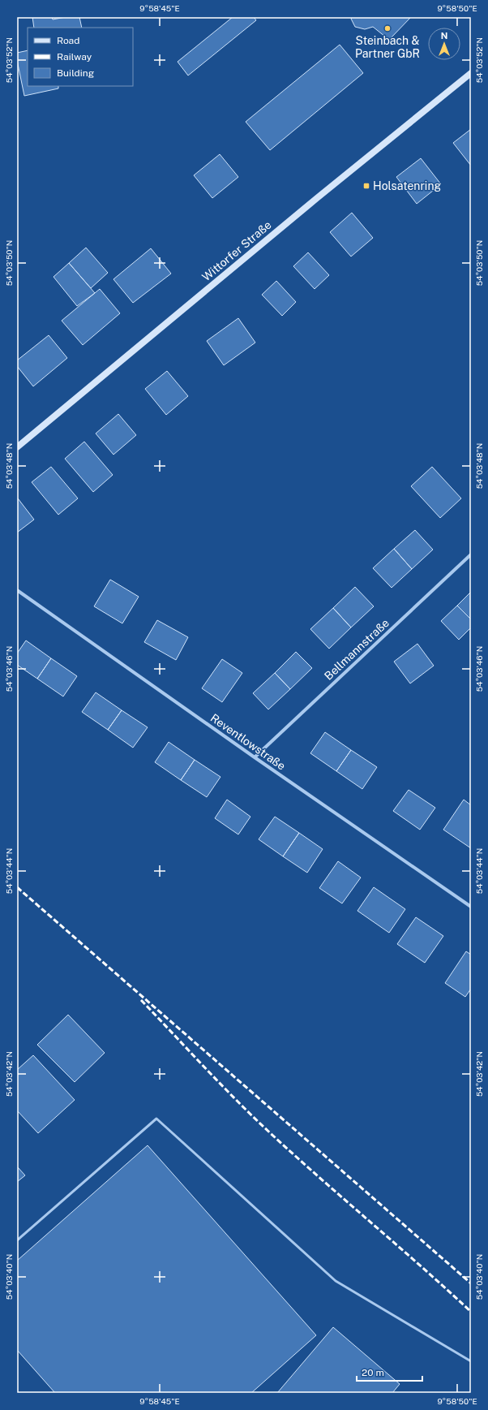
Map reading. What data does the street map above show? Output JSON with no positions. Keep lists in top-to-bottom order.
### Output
{
  "streets": {
    "street": ["Wittorfer Straße", "Bellmannstraße", "Reventlowstraße"]
  },
  "crossings": [
    ["Bellmannstraße", "Reventlowstraße"]
  ],
  "places": {
    "other": ["Steinbach & Partner GbR"],
    "transit": ["Holsatenring"]
  },
  "legend": ["Road", "Railway", "Building"],
  "scale_bar": "20 m",
  "north": "top",
  "coordinates": [
    "9°58'45\"E",
    "9°58'50\"E",
    "54°03'52\"N",
    "54°03'50\"N",
    "54°03'48\"N",
    "54°03'46\"N",
    "54°03'44\"N",
    "54°03'42\"N",
    "54°03'40\"N"
  ]
}
